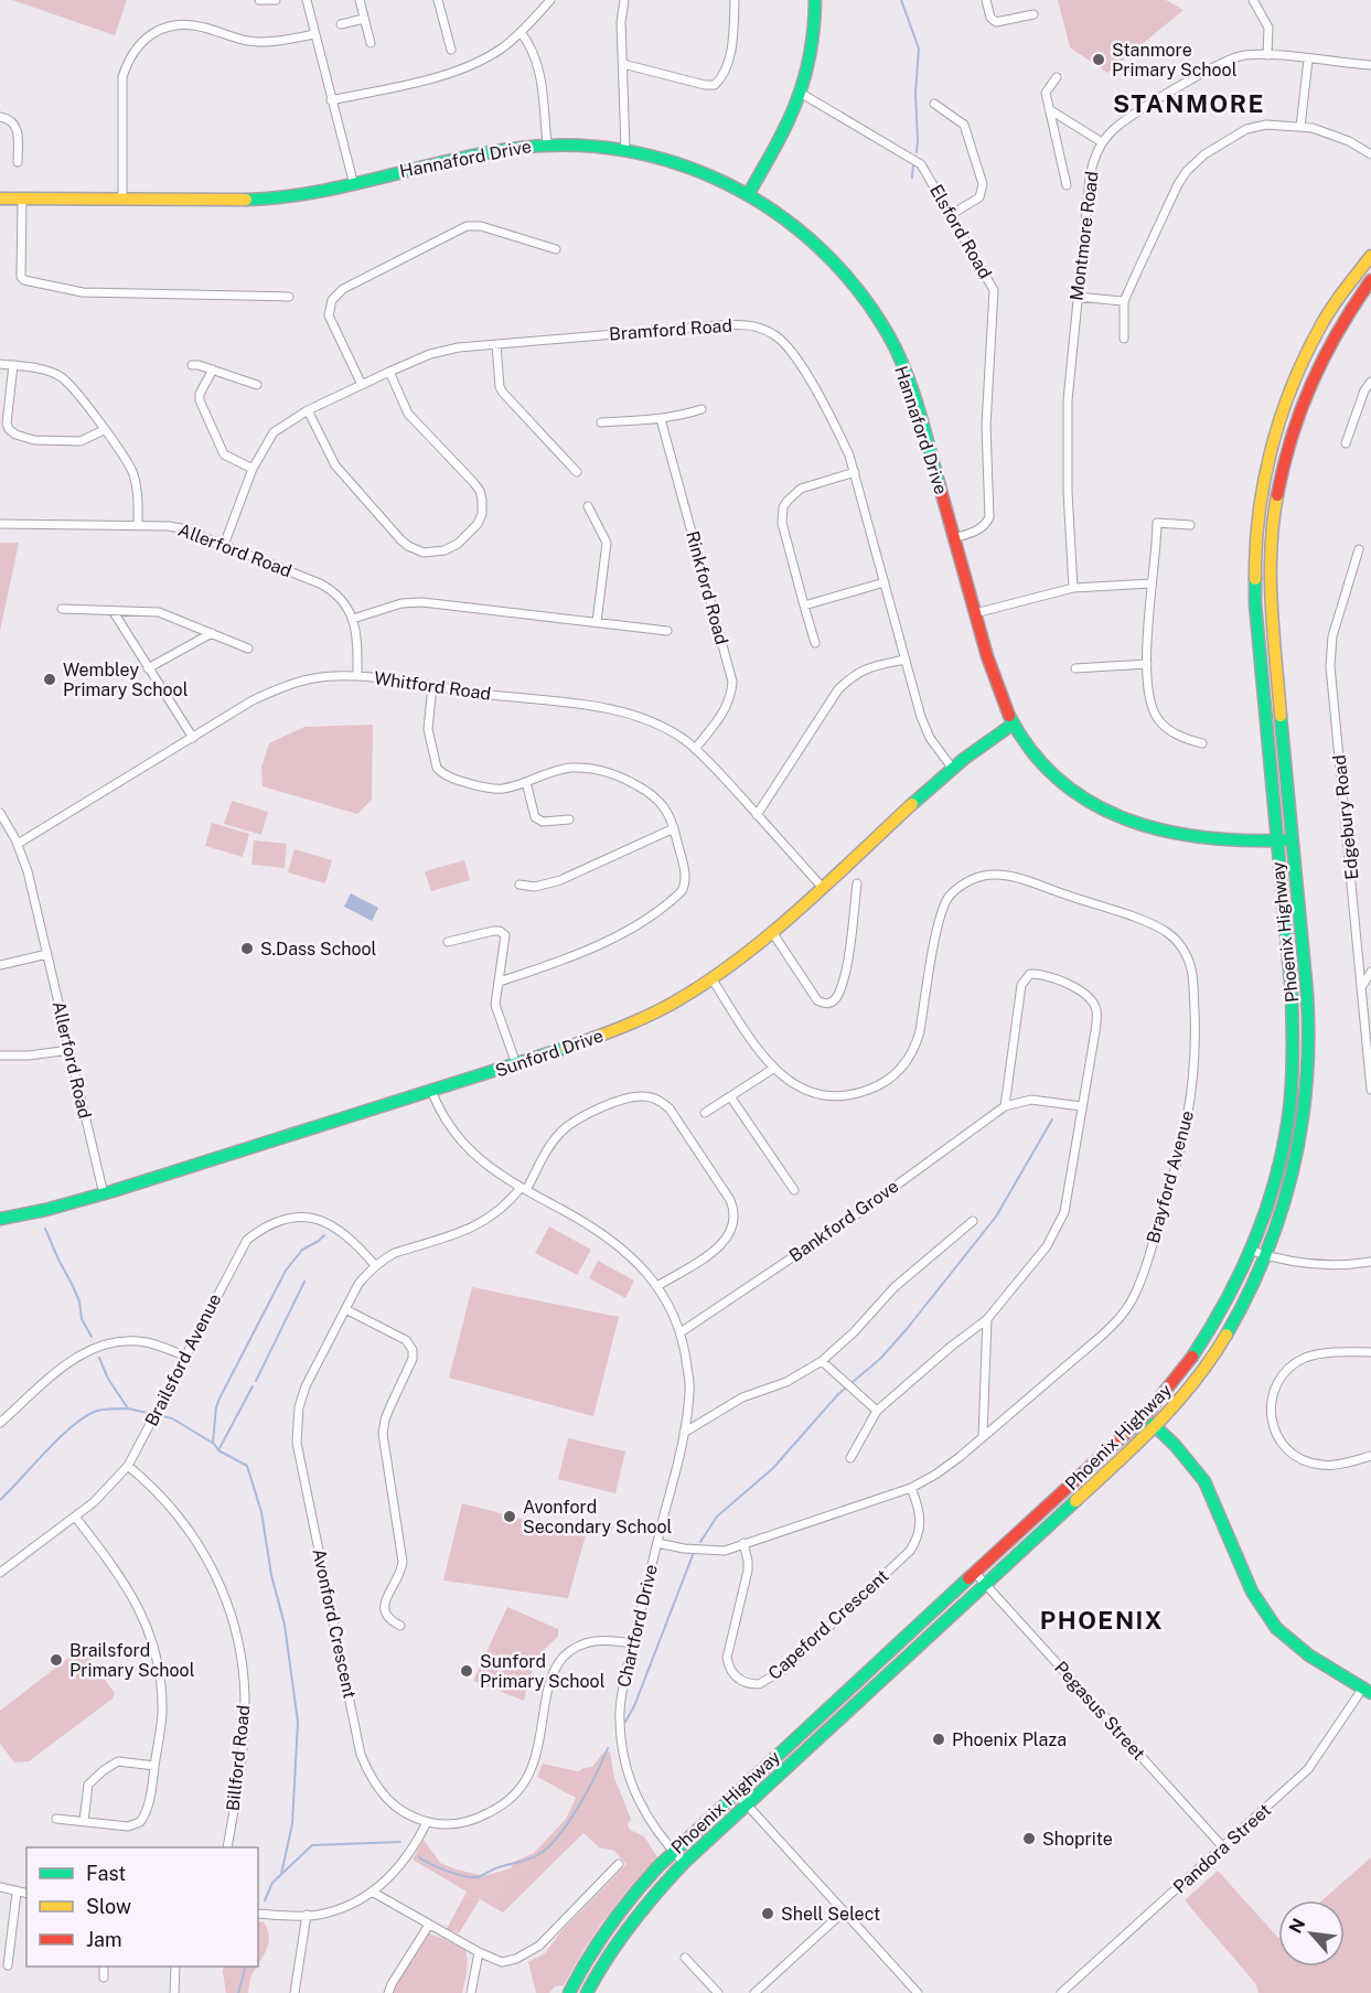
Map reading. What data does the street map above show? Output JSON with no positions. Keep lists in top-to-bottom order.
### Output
{
  "streets": {
    "main road": ["Hannaford Drive", "Phoenix Highway", "Sunford Drive"],
    "street": [
      "Elsford Road",
      "Montmore Road",
      "Bramford Road",
      "Allerford Road",
      "Rinkford Road",
      "Whitford Road",
      "Edgebury Road",
      "Brayford Avenue",
      "Bankford Grove",
      "Brailsford Avenue",
      "Avonford Crescent",
      "Capeford Crescent",
      "Chartford Drive",
      "Pegasus Street",
      "Billford Road",
      "Pandora Street"
    ]
  },
  "crossings": [
    ["Hannaford Drive", "Elsford Road"],
    ["Hannaford Drive", "Phoenix Highway"],
    ["Hannaford Drive", "Sunford Drive"],
    ["Bramford Road", "Allerford Road"],
    ["Bramford Road", "Sunford Drive"],
    ["Allerford Road", "Whitford Road"],
    ["Allerford Road", "Sunford Drive"],
    ["Rinkford Road", "Whitford Road"],
    ["Whitford Road", "Sunford Drive"],
    ["Phoenix Highway", "Chartford Drive"],
    ["Phoenix Highway", "Pegasus Street"],
    ["Sunford Drive", "Brayford Avenue"],
    ["Sunford Drive", "Chartford Drive"],
    ["Brayford Avenue", "Capeford Crescent"],
    ["Brayford Avenue", "Chartford Drive"],
    ["Bankford Grove", "Chartford Drive"],
    ["Brailsford Avenue", "Avonford Crescent"],
    ["Brailsford Avenue", "Billford Road"],
    ["Avonford Crescent", "Chartford Drive"],
    ["Pegasus Street", "Pandora Street"]
  ],
  "districts": ["STANMORE", "PHOENIX"],
  "places": [
    "Stanmore Primary School",
    "Wembley Primary School",
    "S.Dass School",
    "Avonford Secondary School",
    "Brailsford Primary School",
    "Sunford Primary School",
    "Phoenix Plaza",
    "Shoprite",
    "Shell Select"
  ],
  "legend": ["Fast", "Slow", "Jam"],
  "north": "top left"
}
